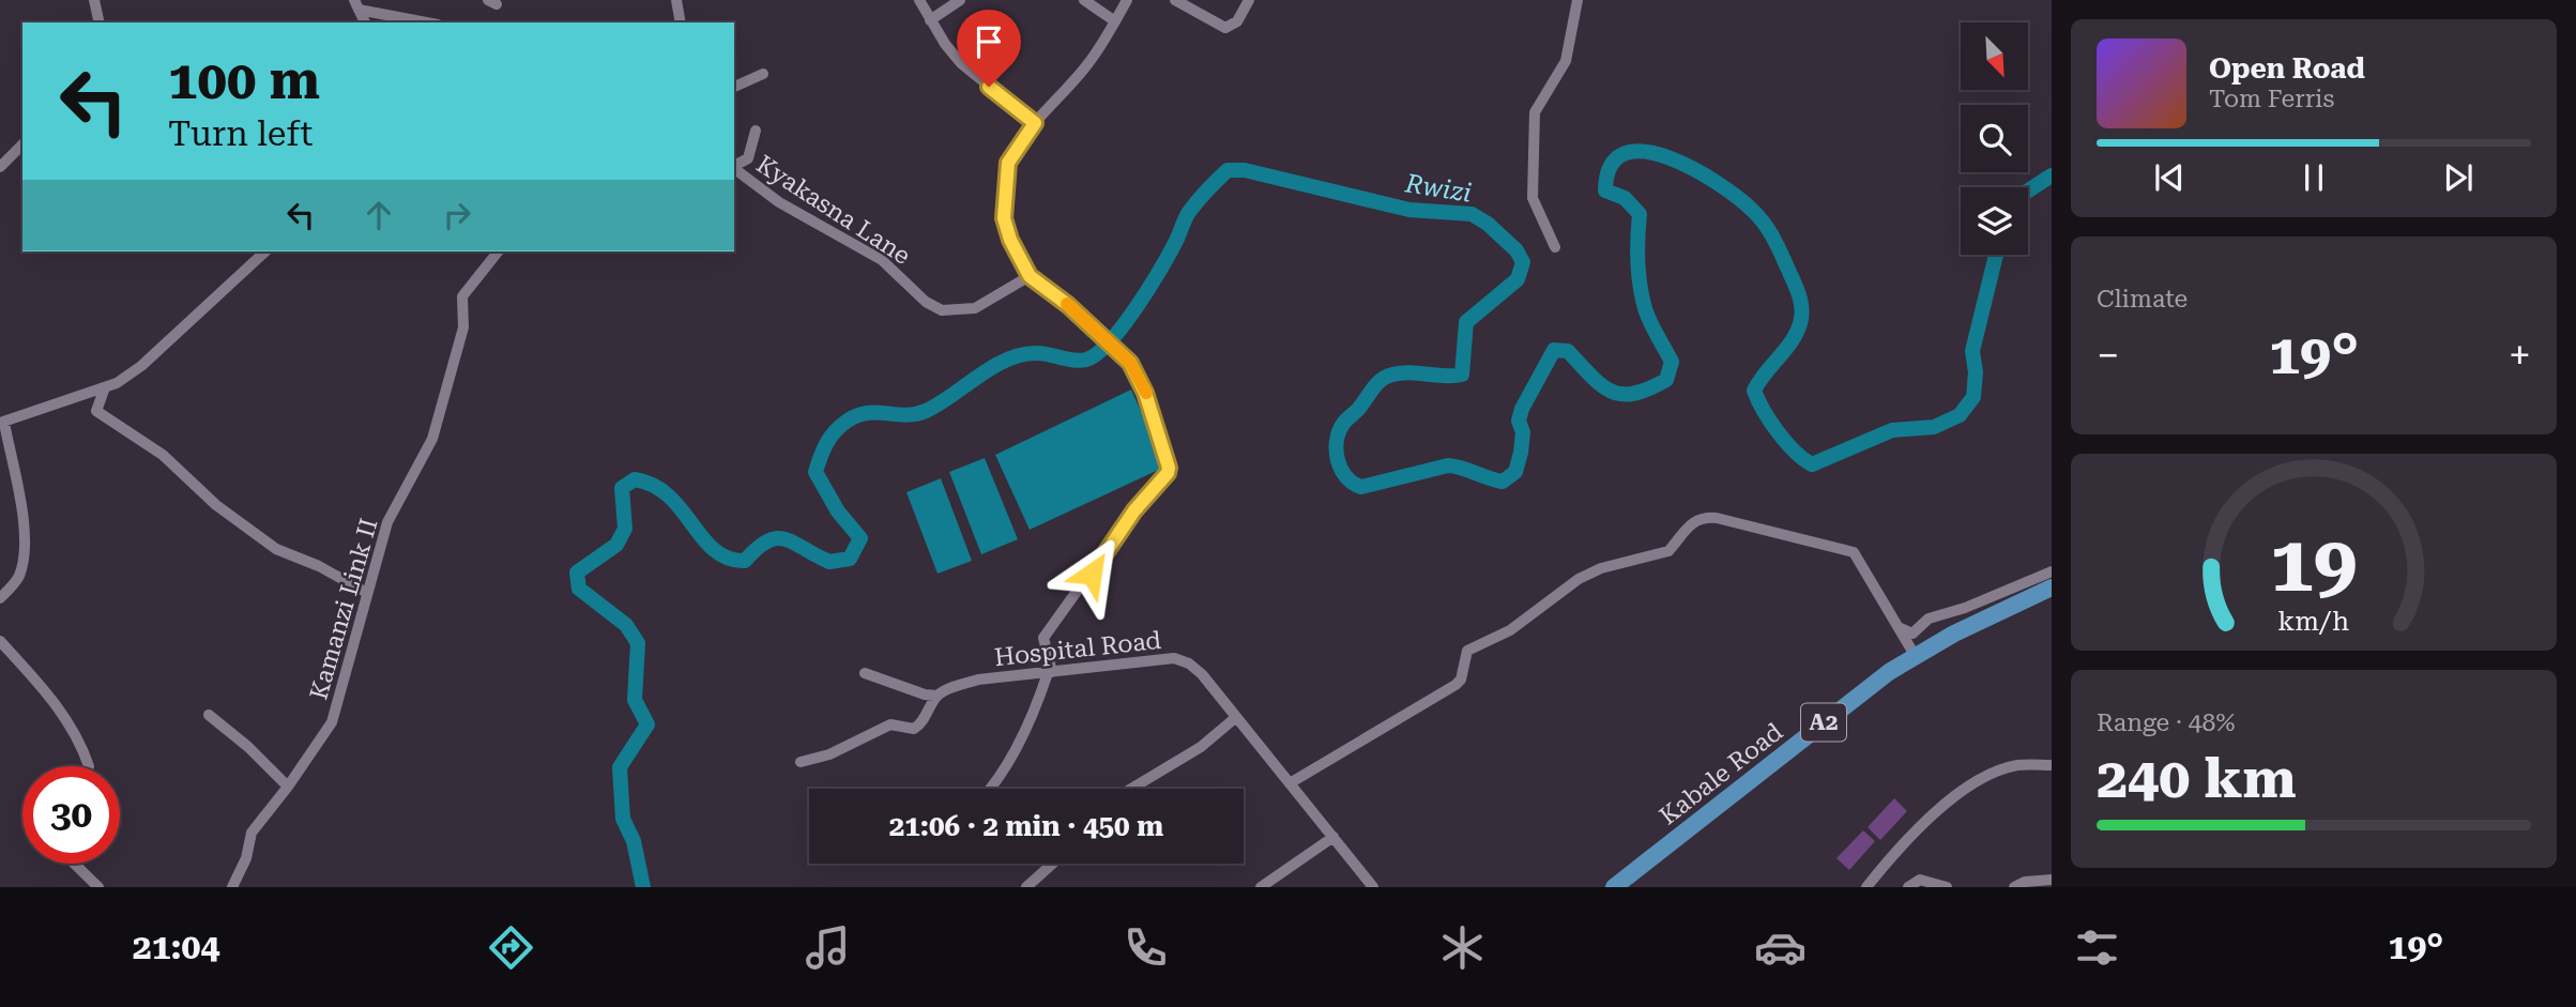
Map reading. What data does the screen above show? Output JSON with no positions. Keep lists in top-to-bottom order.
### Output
{
  "streets": {
    "main road": ["A2", "Kabale Road"],
    "street": ["Kyakasna Lane", "Kamanzi Link II", "Hospital Road"]
  },
  "water": ["Rwizi"],
  "north": "bottom right",
  "page": {
    "turn": ["100 m", "Turn left"],
    "song": ["Open Road", "Tom Ferris"],
    "tile": [
      "Climate",
      ["Range · 48%", "240 km"]
    ],
    "heat": ["−", "19°", "+"],
    "limit": "30",
    "trip": "21:06 · 2 min · 450 m",
    "tabs": ["21:04", "19°"],
    "gauge": ["19", "km/h"]
  }
}
